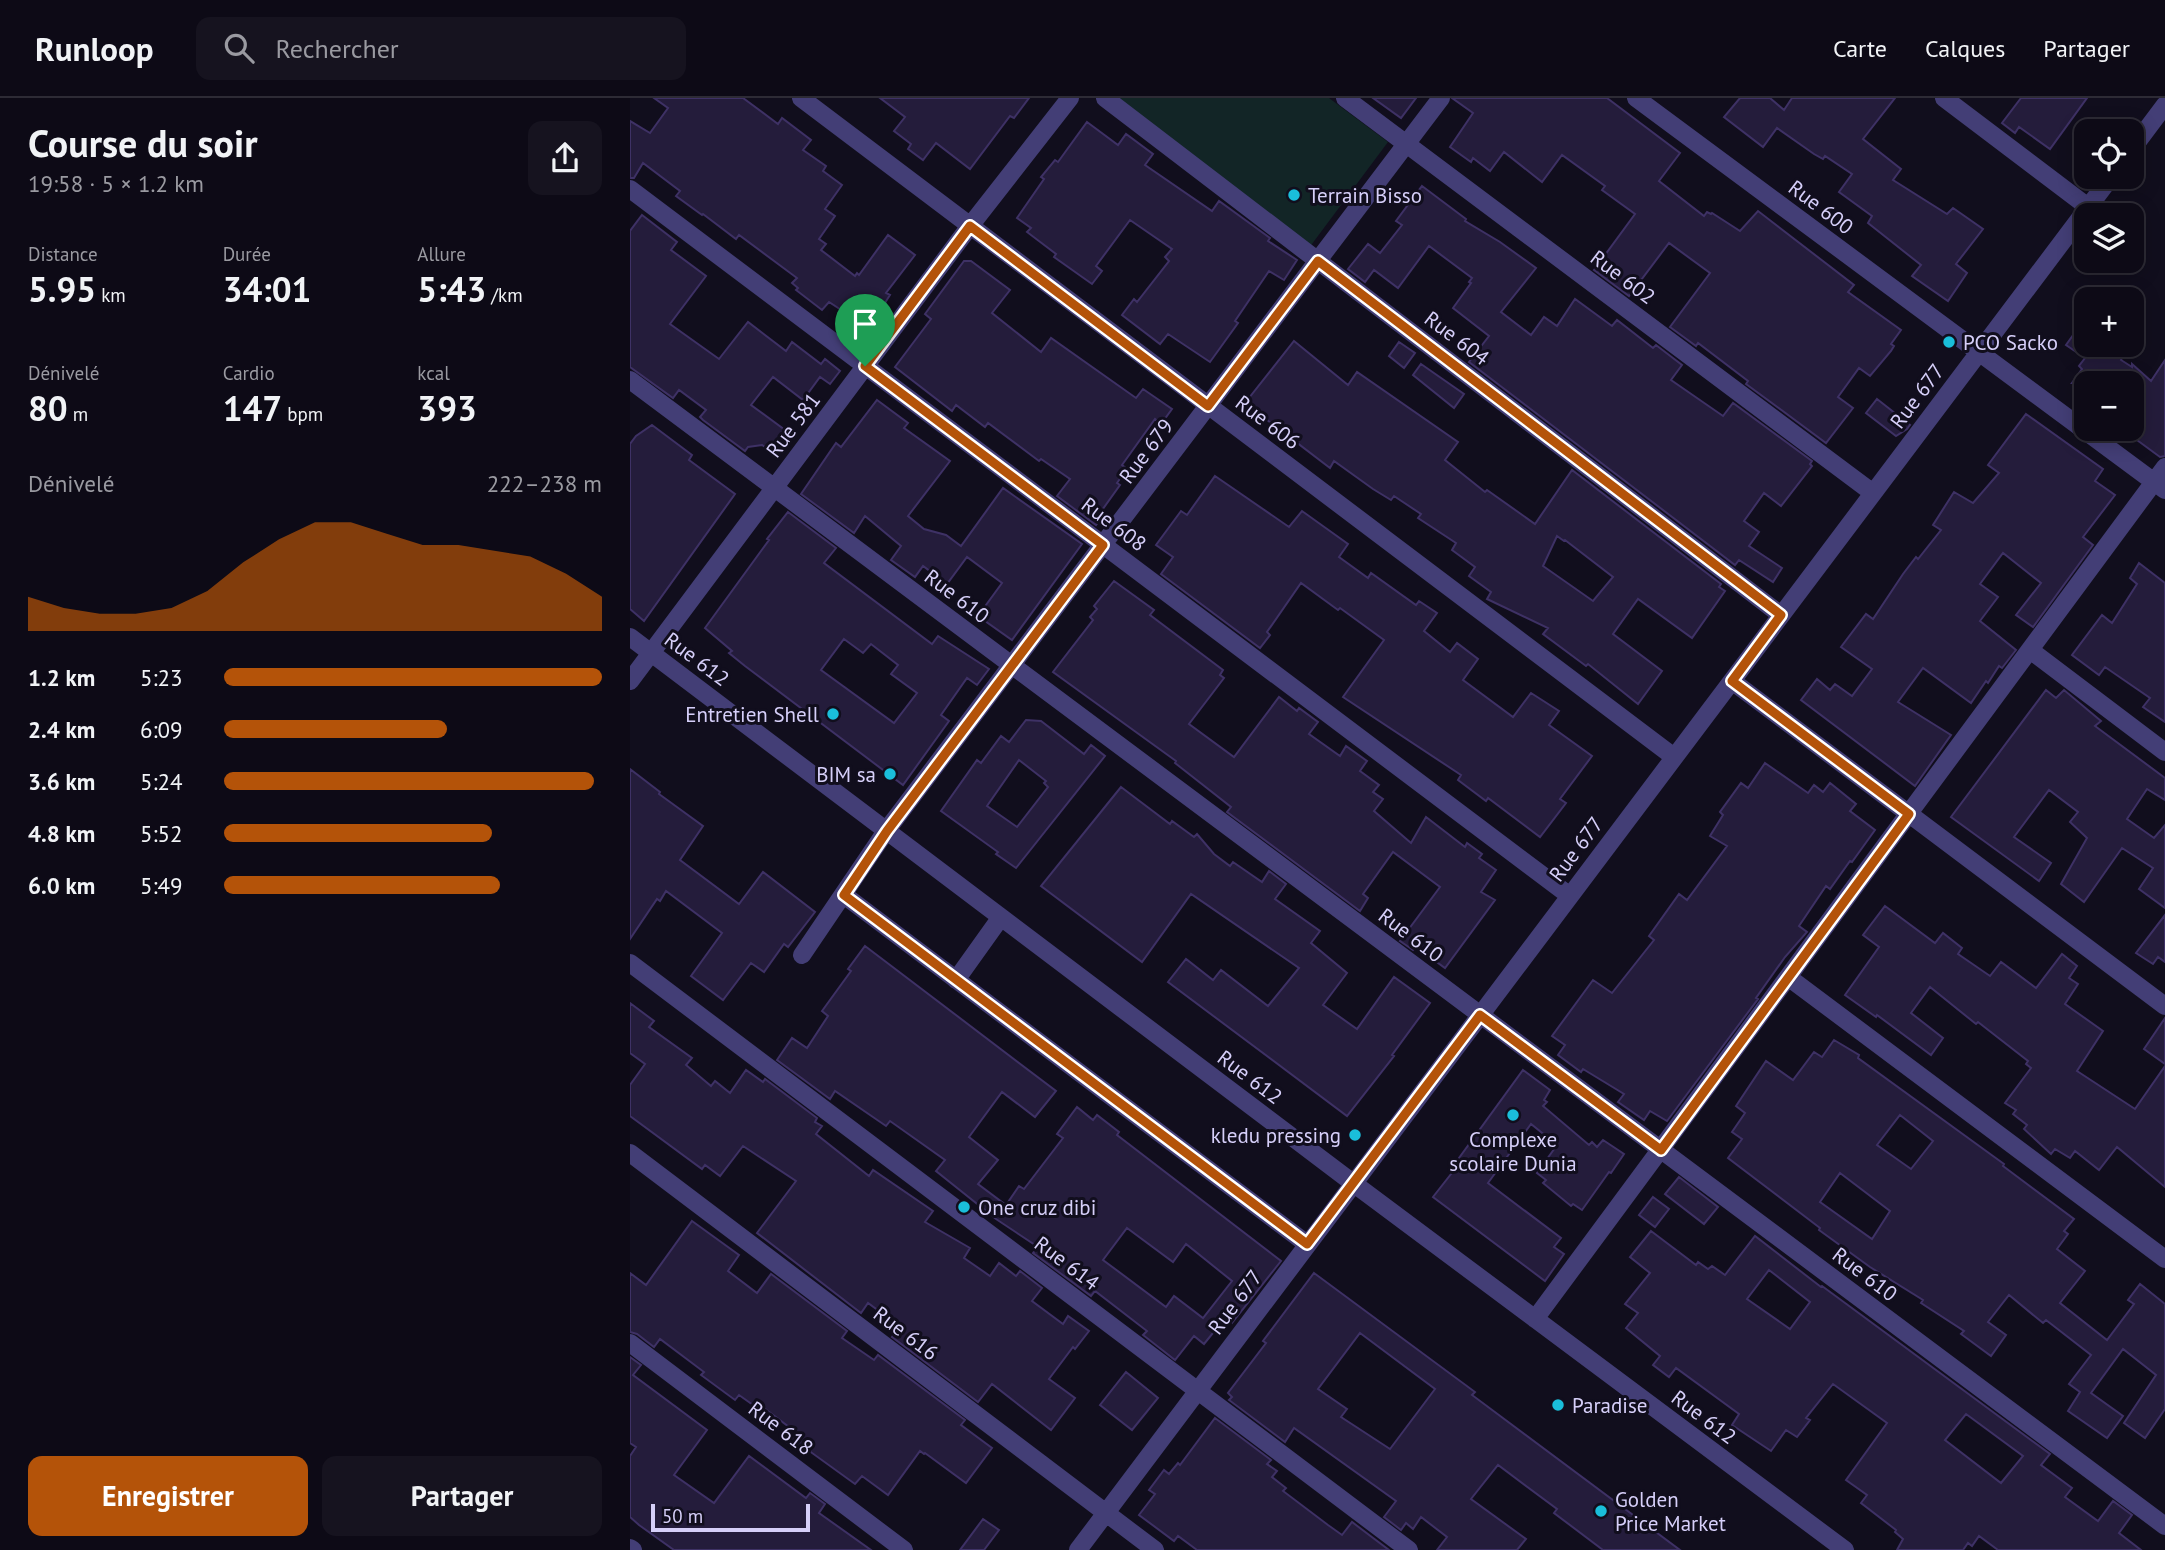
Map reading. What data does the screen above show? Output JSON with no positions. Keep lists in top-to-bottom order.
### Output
{
  "streets": {
    "street": [
      "Rue 600",
      "Rue 602",
      "Rue 604",
      "Rue 677",
      "Rue 606",
      "Rue 581",
      "Rue 679",
      "Rue 608",
      "Rue 610",
      "Rue 612",
      "Rue 614",
      "Rue 616",
      "Rue 618"
    ]
  },
  "crossings": [
    ["Rue 600", "Rue 677"],
    ["Rue 602", "Rue 677"],
    ["Rue 602", "Rue 679"],
    ["Rue 604", "Rue 677"],
    ["Rue 604", "Rue 679"],
    ["Rue 677", "Rue 606"],
    ["Rue 677", "Rue 608"],
    ["Rue 677", "Rue 610"],
    ["Rue 677", "Rue 612"],
    ["Rue 677", "Rue 614"],
    ["Rue 677", "Rue 616"],
    ["Rue 606", "Rue 581"],
    ["Rue 606", "Rue 679"],
    ["Rue 581", "Rue 608"],
    ["Rue 581", "Rue 610"],
    ["Rue 581", "Rue 612"],
    ["Rue 679", "Rue 608"],
    ["Rue 679", "Rue 610"],
    ["Rue 679", "Rue 612"]
  ],
  "places": [
    "Terrain Bisso",
    "PCO Sacko",
    "Entretien Shell",
    "BIM sa",
    "Complexe scolaire Dunia",
    "kledu pressing",
    "One cruz dibi",
    "Paradise",
    "Golden Price Market"
  ],
  "scale_bar": "50 m",
  "page": {
    "header": "Runloop",
    "search": "Rechercher",
    "nav": ["Carte", "Calques", "Partager"],
    "heading": ["Course du soir", "19:58 · 5 × 1.2 km"],
    "map_buttons": ["+", "−"],
    "stats": [
      ["Distance", "5.95 km"],
      ["Durée", "34:01"],
      ["Allure", "5:43 /km"],
      ["Dénivelé", "80 m"],
      ["Cardio", "147 bpm"],
      ["kcal", "393"]
    ],
    "chart": ["Dénivelé", "222–238 m"],
    "list": [
      {
        "name": "1.2 km",
        "note": "5:23"
      },
      {
        "name": "2.4 km",
        "note": "6:09"
      },
      {
        "name": "3.6 km",
        "note": "5:24"
      },
      {
        "name": "4.8 km",
        "note": "5:52"
      },
      {
        "name": "6.0 km",
        "note": "5:49"
      }
    ],
    "buttons": ["Enregistrer", "Partager"],
    "scale": "50 m"
  }
}
